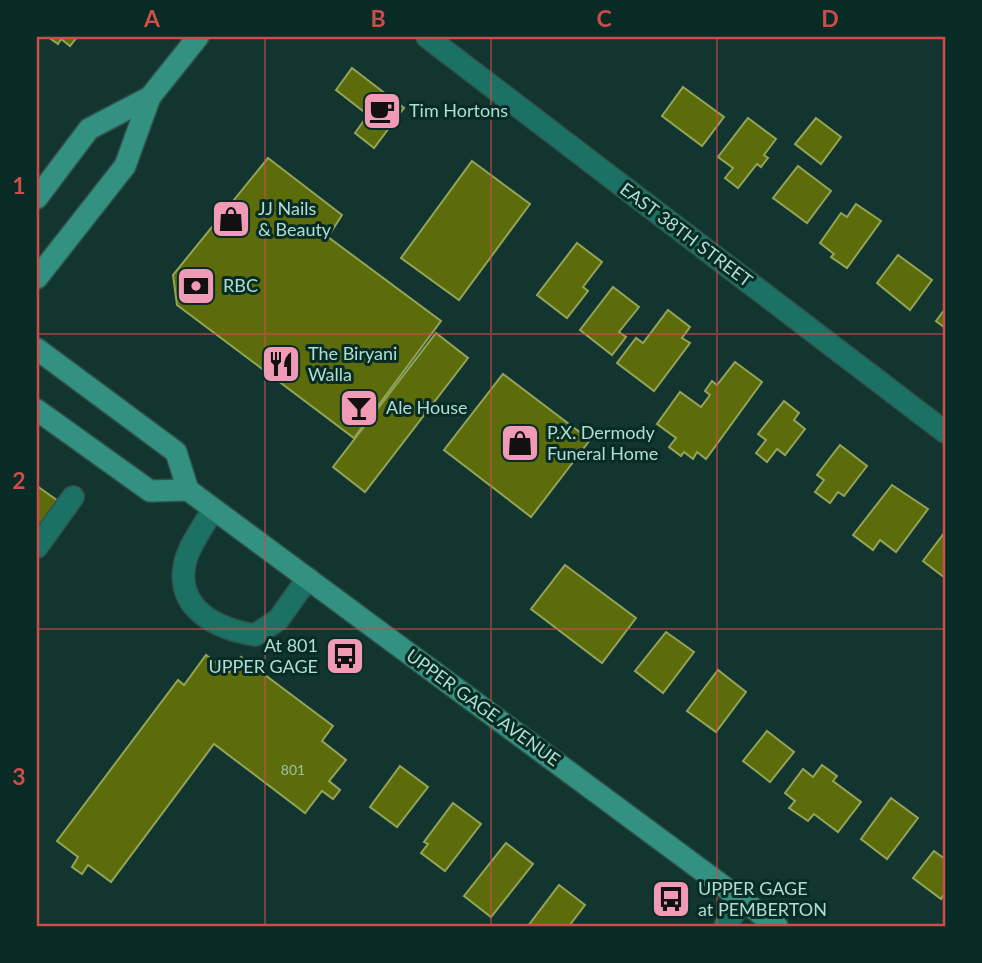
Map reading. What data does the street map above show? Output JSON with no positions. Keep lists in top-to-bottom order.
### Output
{
  "streets": {
    "main road": ["UPPER GAGE AVENUE"],
    "street": ["EAST 38TH STREET"]
  },
  "places": {
    "cafe": ["Tim Hortons"],
    "shop": ["JJ Nails & Beauty", "P.X. Dermody Funeral Home"],
    "bank": ["RBC"],
    "restaurant": ["The Biryani Walla"],
    "bar": ["Ale House"],
    "bus stop": ["At 801 UPPER GAGE", "UPPER GAGE at PEMBERTON"]
  },
  "house_numbers": ["801"],
  "grid": {
    "columns": [
      "A",
      "B",
      "C",
      "D"
    ],
    "rows": ["1", "2", "3"]
  }
}
